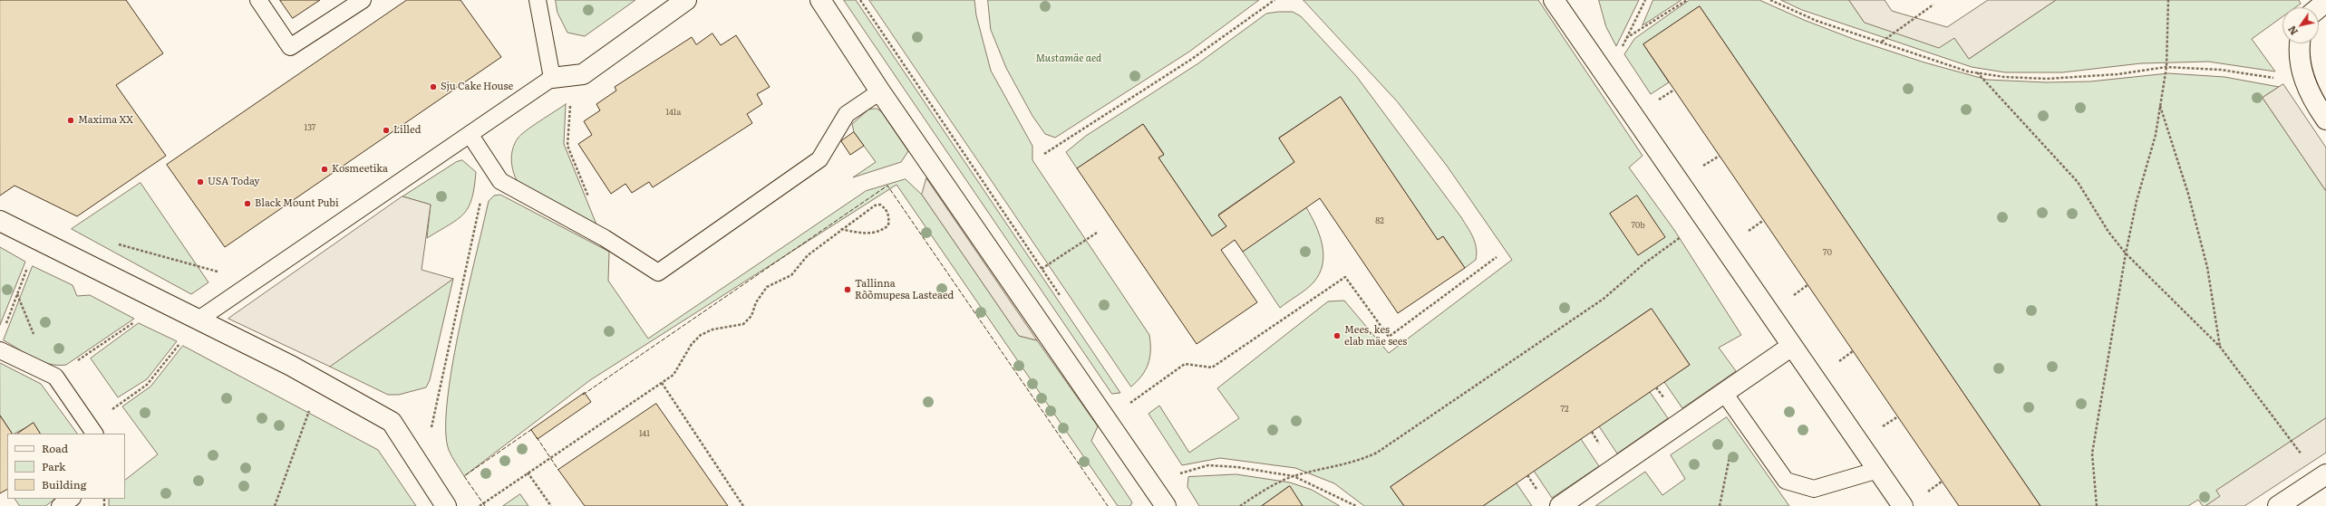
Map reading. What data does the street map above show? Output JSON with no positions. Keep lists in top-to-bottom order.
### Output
{
  "parks": ["Mustamäe aed"],
  "places": [
    "Sju Cake House",
    "Maxima XX",
    "Lilled",
    "Kosmeetika",
    "USA Today",
    "Black Mount Pubi",
    "Tallinna Rõõmupesa Lasteaed",
    "Mees, kes elab mäe sees"
  ],
  "house_numbers": [
    "141a",
    "137",
    "82",
    "70b",
    "70",
    "72",
    "141"
  ],
  "legend": ["Road", "Park", "Building"],
  "north": "bottom left"
}
